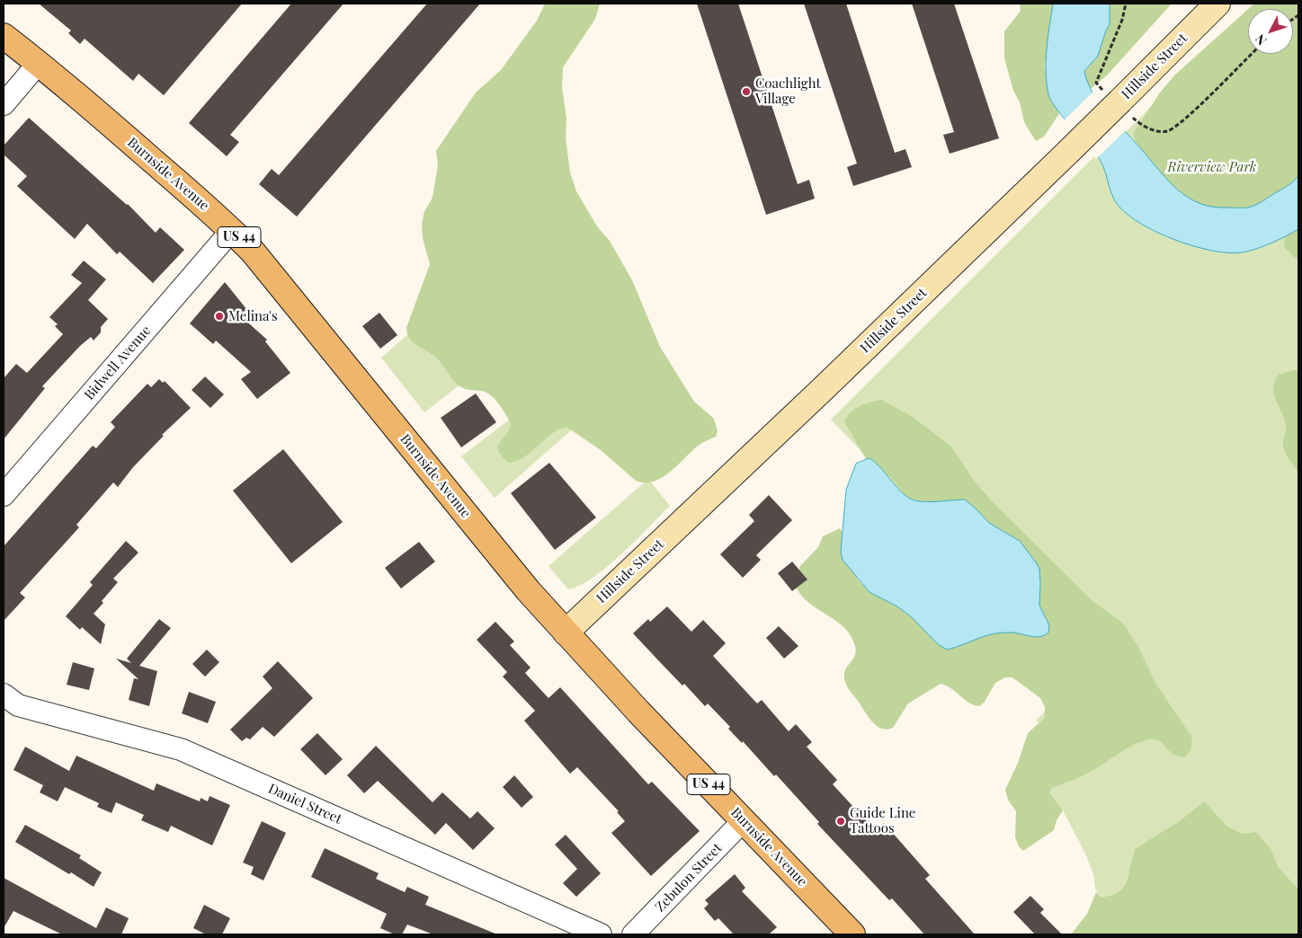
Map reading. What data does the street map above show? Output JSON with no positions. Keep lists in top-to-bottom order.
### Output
{
  "streets": {
    "main road": ["Hillside Street", "Burnside Avenue", "US 44"],
    "street": ["Bidwell Avenue", "Daniel Street", "Zebulon Street"]
  },
  "crossings": [
    ["Hillside Street", "Burnside Avenue"],
    ["Burnside Avenue", "Bidwell Avenue"],
    ["Burnside Avenue", "Zebulon Street"]
  ],
  "parks": ["Riverview Park"],
  "places": ["Coachlight Village", "Melina's", "Guide Line Tattoos"],
  "north": "bottom left"
}
